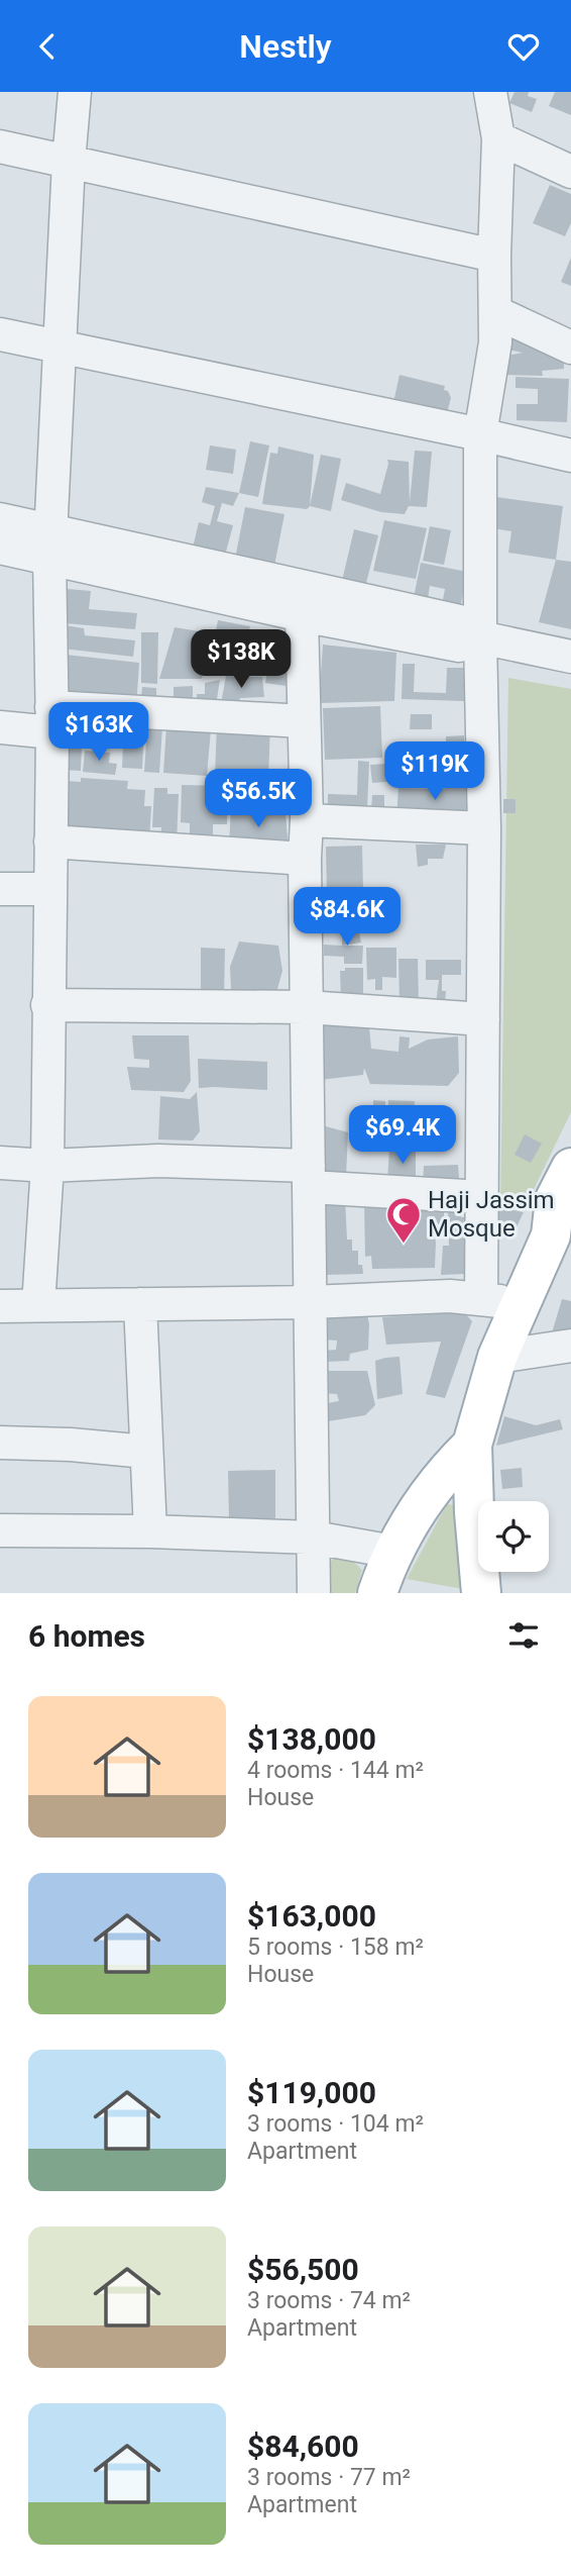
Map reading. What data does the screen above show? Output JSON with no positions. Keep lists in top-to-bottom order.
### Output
{
  "places": {
    "mosque": ["Haji Jassim Mosque"]
  },
  "page": {
    "header": "Nestly",
    "price": [
      "$138K",
      "$163K",
      "$119K",
      "$56.5K",
      "$84.6K",
      "$69.4K"
    ],
    "heading": "6 homes",
    "list": [
      {
        "name": "$138,000",
        "note": "4 rooms · 144 m² · House"
      },
      {
        "name": "$163,000",
        "note": "5 rooms · 158 m² · House"
      },
      {
        "name": "$119,000",
        "note": "3 rooms · 104 m² · Apartment"
      },
      {
        "name": "$56,500",
        "note": "3 rooms · 74 m² · Apartment"
      },
      {
        "name": "$84,600",
        "note": "3 rooms · 77 m² · Apartment"
      }
    ]
  }
}
